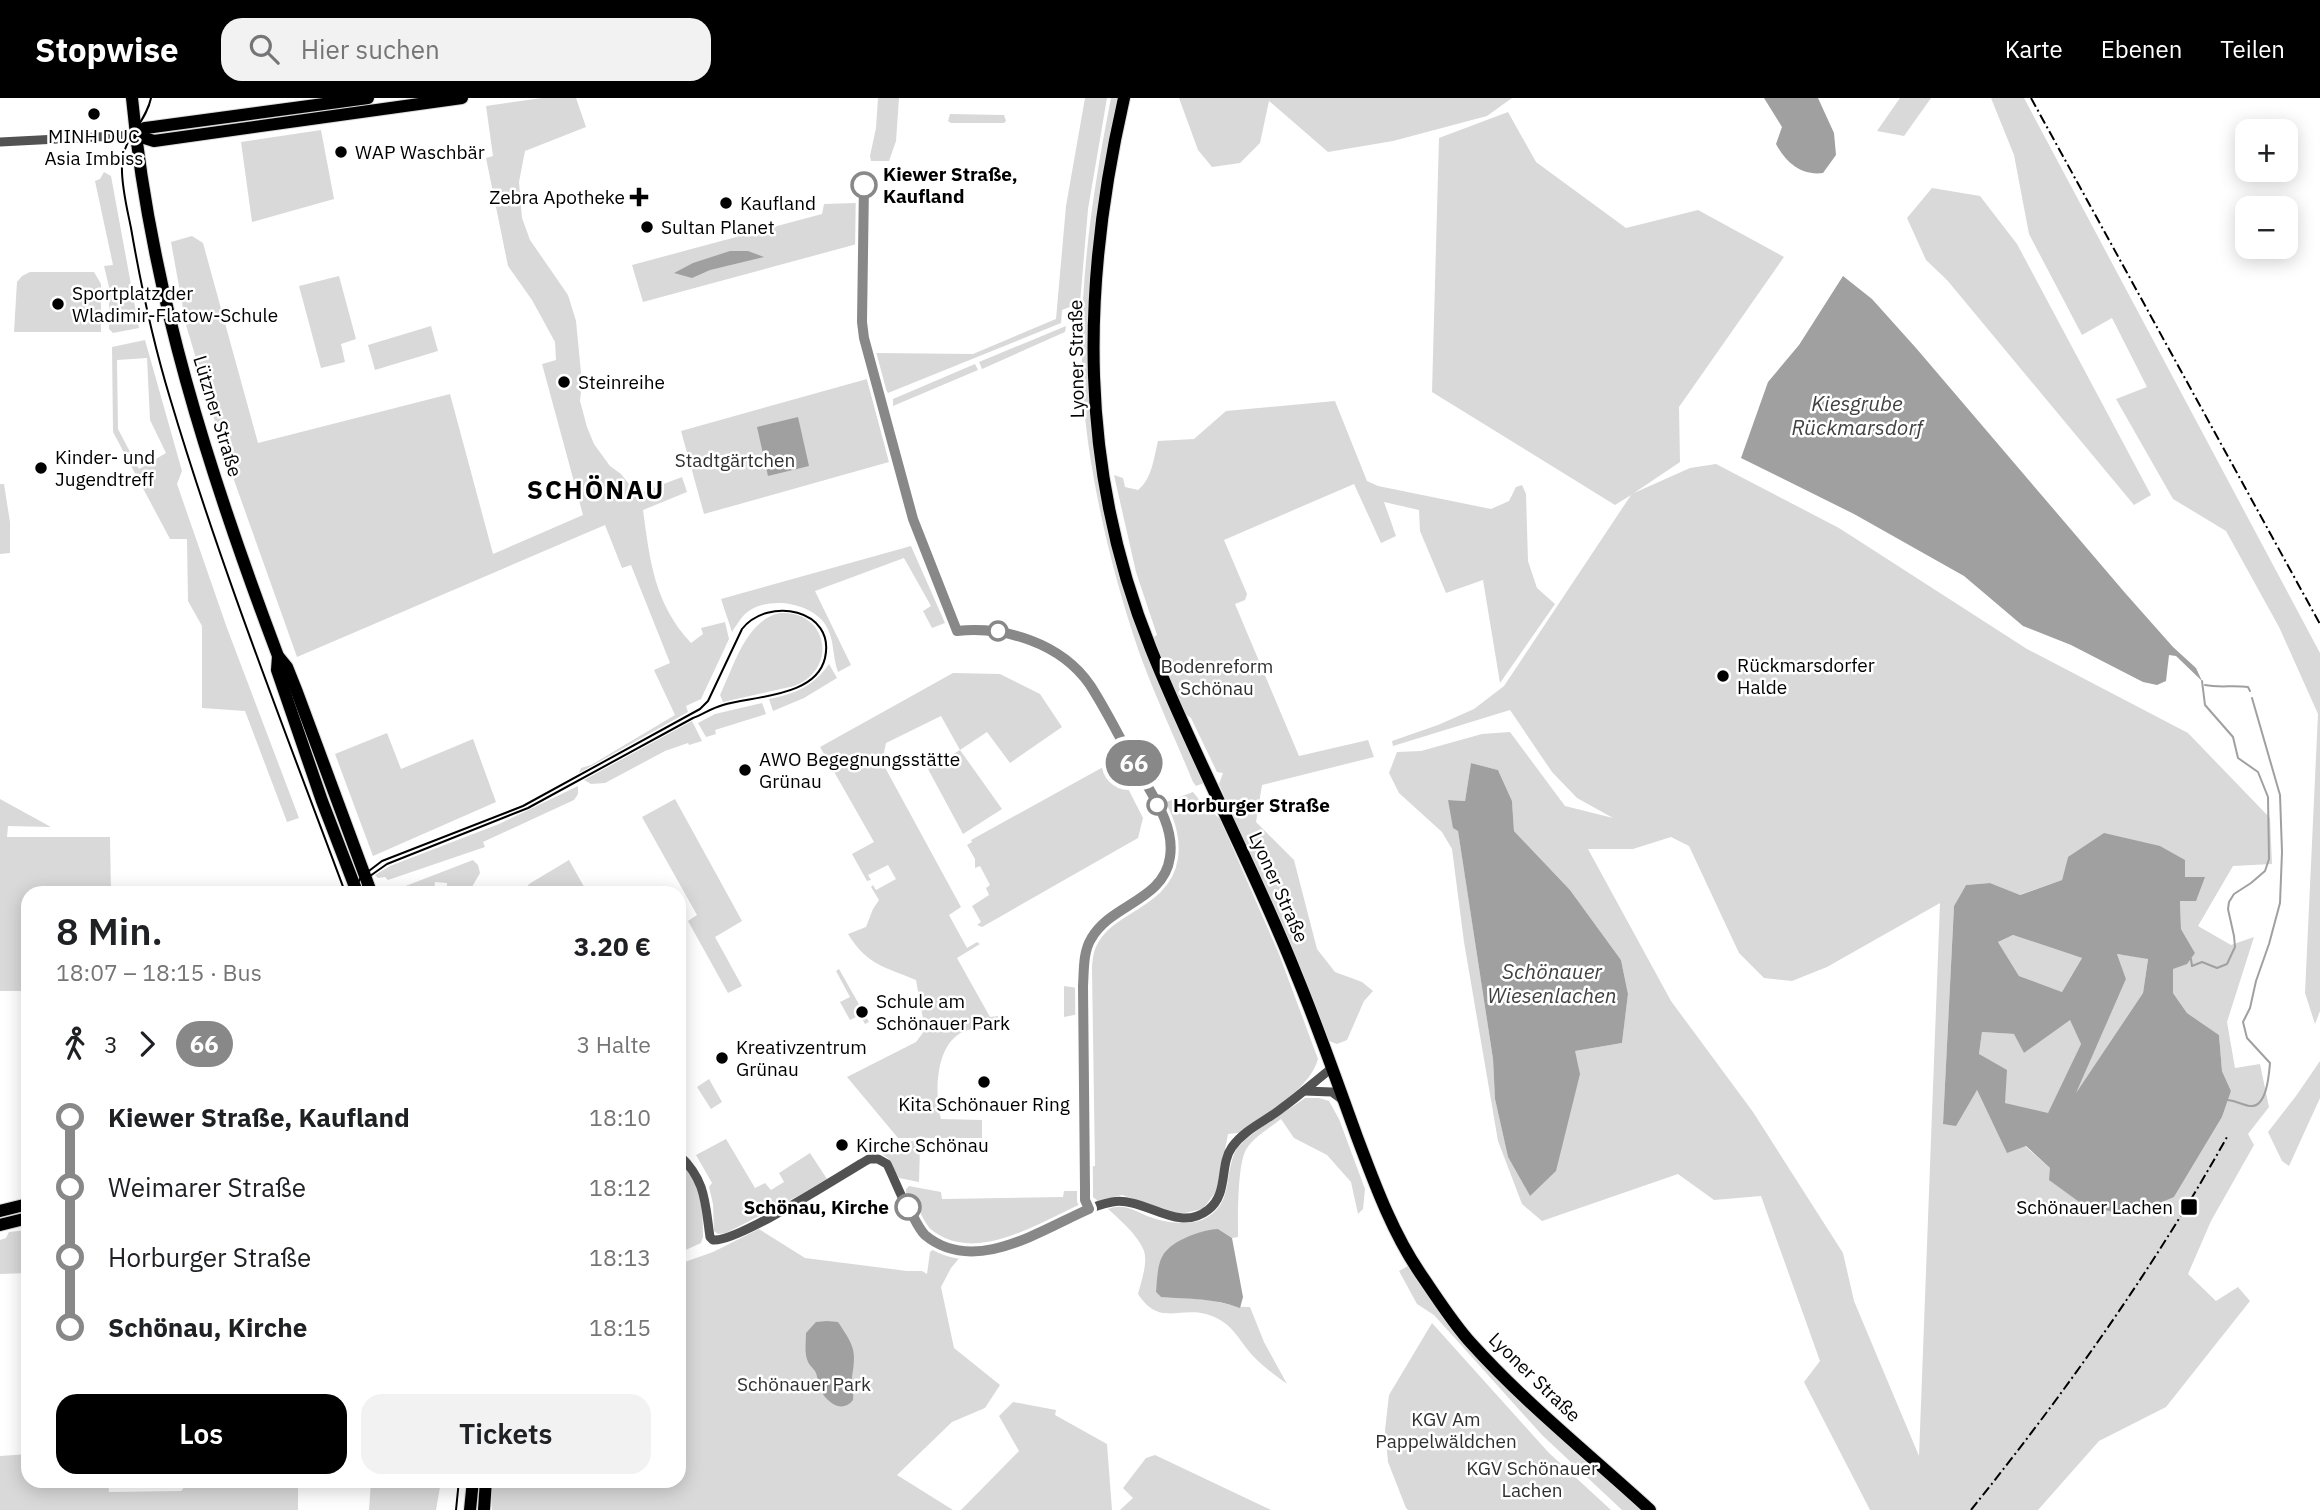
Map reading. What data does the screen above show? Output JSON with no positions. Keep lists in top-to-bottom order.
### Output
{
  "streets": {
    "main road": ["Lyoner Straße", "Lützner Straße"]
  },
  "districts": ["SCHÖNAU"],
  "water": ["Kiesgrube Rückmarsdorf", "Schönauer Wiesenlachen"],
  "parks": [
    "Stadtgärtchen",
    "Bodenreform Schönau",
    "Schönauer Park",
    "KGV Am Pappelwäldchen",
    "KGV Schönauer Lachen"
  ],
  "places": {
    "other": [
      "MINH DUC Asia Imbiss",
      "WAP Waschbär",
      "Kiewer Straße, Kaufland",
      "Kaufland",
      "Sultan Planet",
      "Sportplatz der Wladimir-Flatow-Schule",
      "Steinreihe",
      "Kinder- und Jugendtreff",
      "Rückmarsdorfer Halde",
      "AWO Begegnungsstätte Grünau",
      "Horburger Straße",
      "Schule am Schönauer Park",
      "Kreativzentrum Grünau",
      "Kita Schönauer Ring",
      "Kirche Schönau",
      "Schönau, Kirche"
    ],
    "health": ["Zebra Apotheke"],
    "transit": ["Schönauer Lachen"]
  },
  "lines": ["bus line 66"],
  "page": {
    "header": "Stopwise",
    "search": "Hier suchen",
    "nav": ["Karte", "Ebenen", "Teilen"],
    "on_map": "66",
    "map_buttons": ["+", "−"],
    "heading": ["8 Min.", "18:07 – 18:15 · Bus", "3.20 €"],
    "legs": ["3", "66", "3 Halte"],
    "list": [
      {
        "name": "Kiewer Straße, Kaufland",
        "value": "18:10"
      },
      {
        "name": "Weimarer Straße",
        "value": "18:12"
      },
      {
        "name": "Horburger Straße",
        "value": "18:13"
      },
      {
        "name": "Schönau, Kirche",
        "value": "18:15"
      }
    ],
    "buttons": ["Los", "Tickets"]
  }
}
